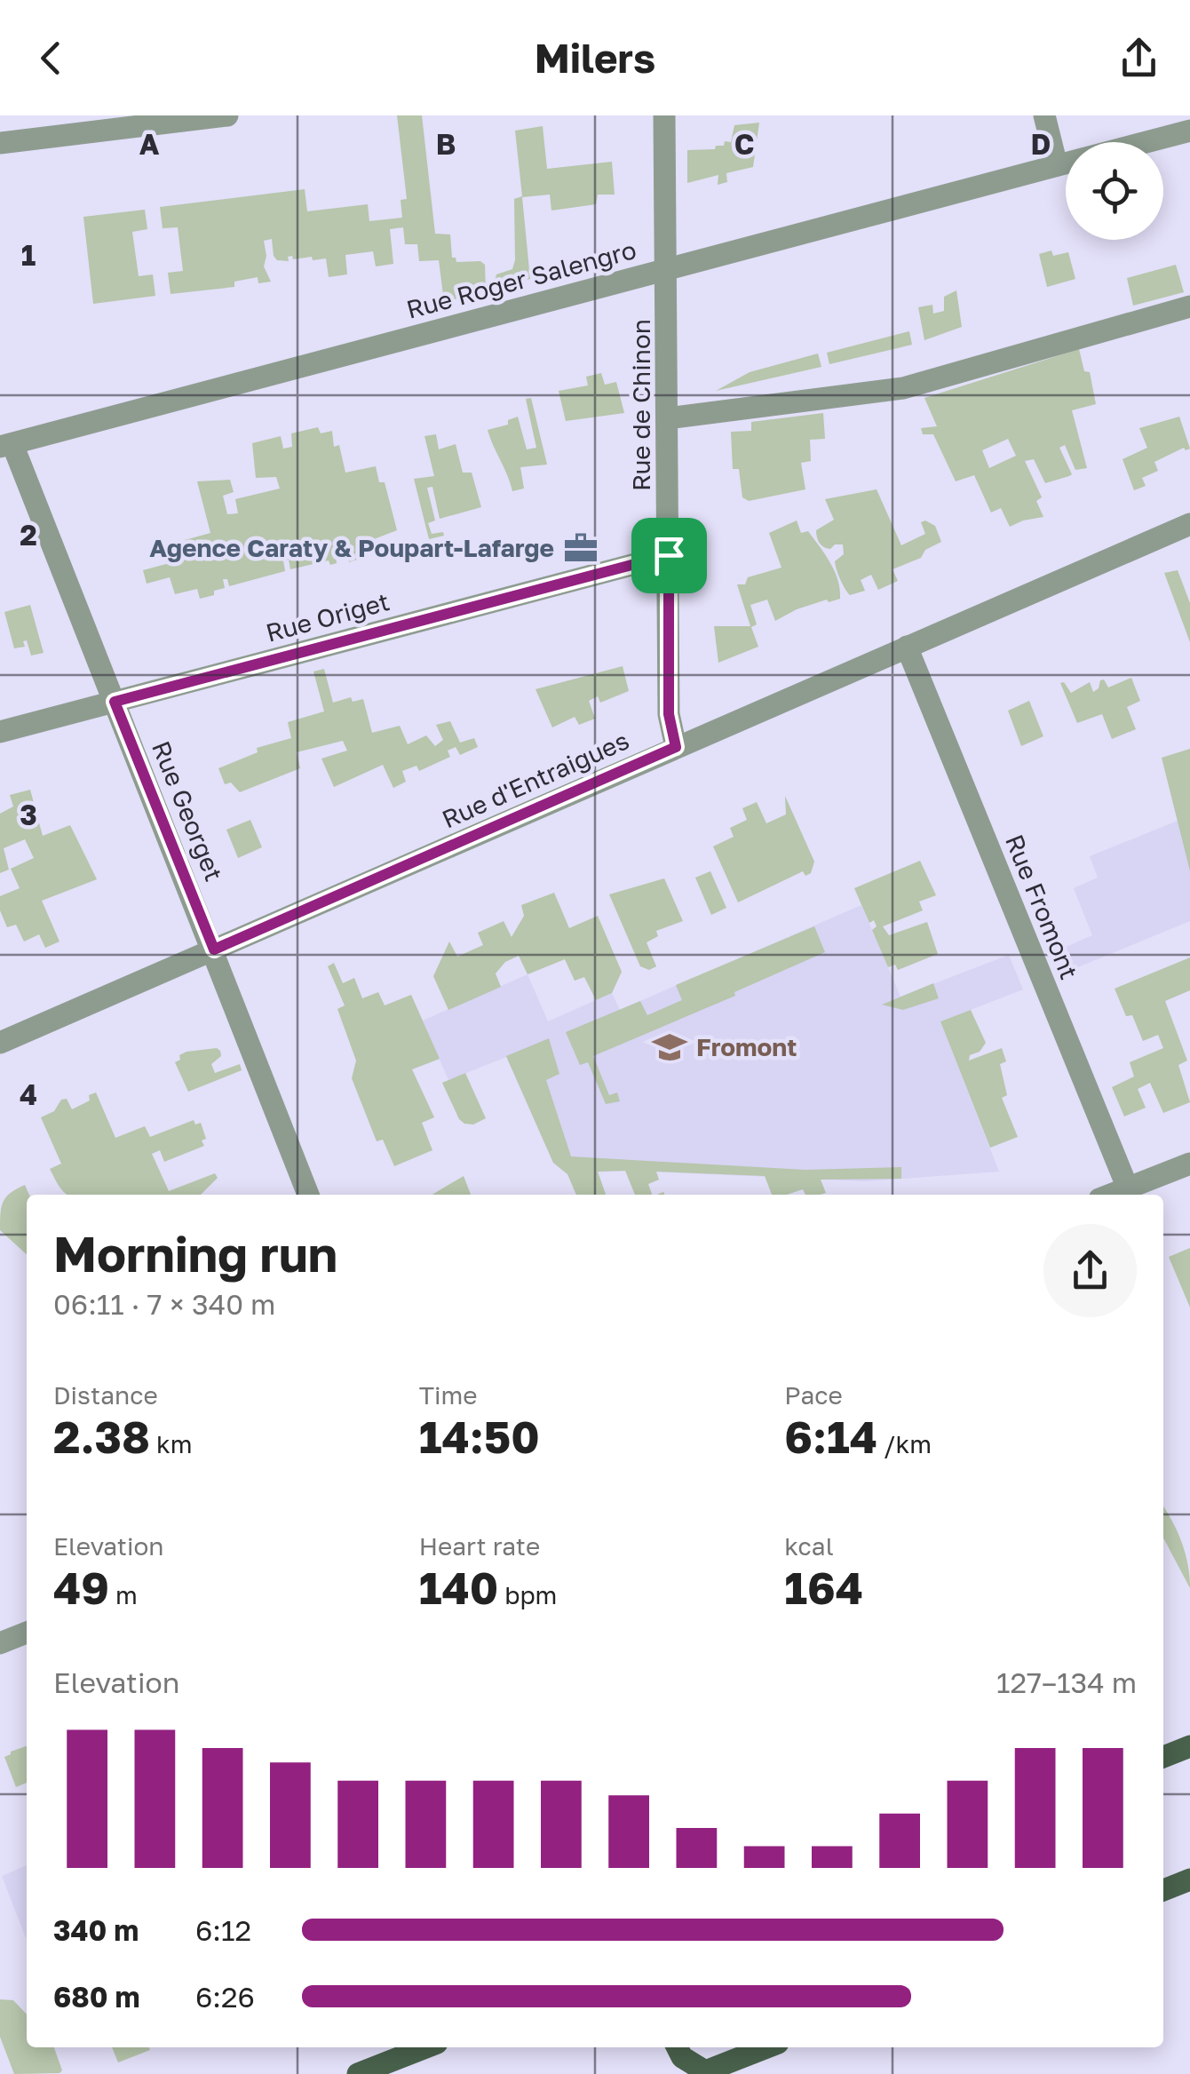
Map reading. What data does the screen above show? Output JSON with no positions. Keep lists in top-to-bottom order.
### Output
{
  "streets": {
    "street": [
      "Rue Roger Salengro",
      "Rue de Chinon",
      "Rue Origet",
      "Rue d'Entraigues",
      "Rue Georget",
      "Rue Fromont"
    ]
  },
  "crossings": [
    ["Rue Roger Salengro", "Rue de Chinon"],
    ["Rue Roger Salengro", "Rue Georget"],
    ["Rue de Chinon", "Rue Origet"],
    ["Rue de Chinon", "Rue d'Entraigues"],
    ["Rue Origet", "Rue Georget"],
    ["Rue d'Entraigues", "Rue Georget"],
    ["Rue d'Entraigues", "Rue Fromont"]
  ],
  "places": {
    "office": ["Agence Caraty & Poupart-Lafarge"],
    "school or university": ["Fromont"]
  },
  "page": {
    "header": "Milers",
    "heading": ["Morning run", "06:11 · 7 × 340 m"],
    "stats": [
      ["Distance", "2.38 km"],
      ["Time", "14:50"],
      ["Pace", "6:14 /km"],
      ["Elevation", "49 m"],
      ["Heart rate", "140 bpm"],
      ["kcal", "164"]
    ],
    "chart": ["Elevation", "127–134 m"],
    "list": [
      {
        "name": "340 m",
        "note": "6:12"
      },
      {
        "name": "680 m",
        "note": "6:26"
      }
    ]
  },
  "grid": {
    "columns": [
      "A",
      "B",
      "C",
      "D"
    ],
    "rows": [
      "1",
      "2",
      "3",
      "4"
    ]
  }
}
